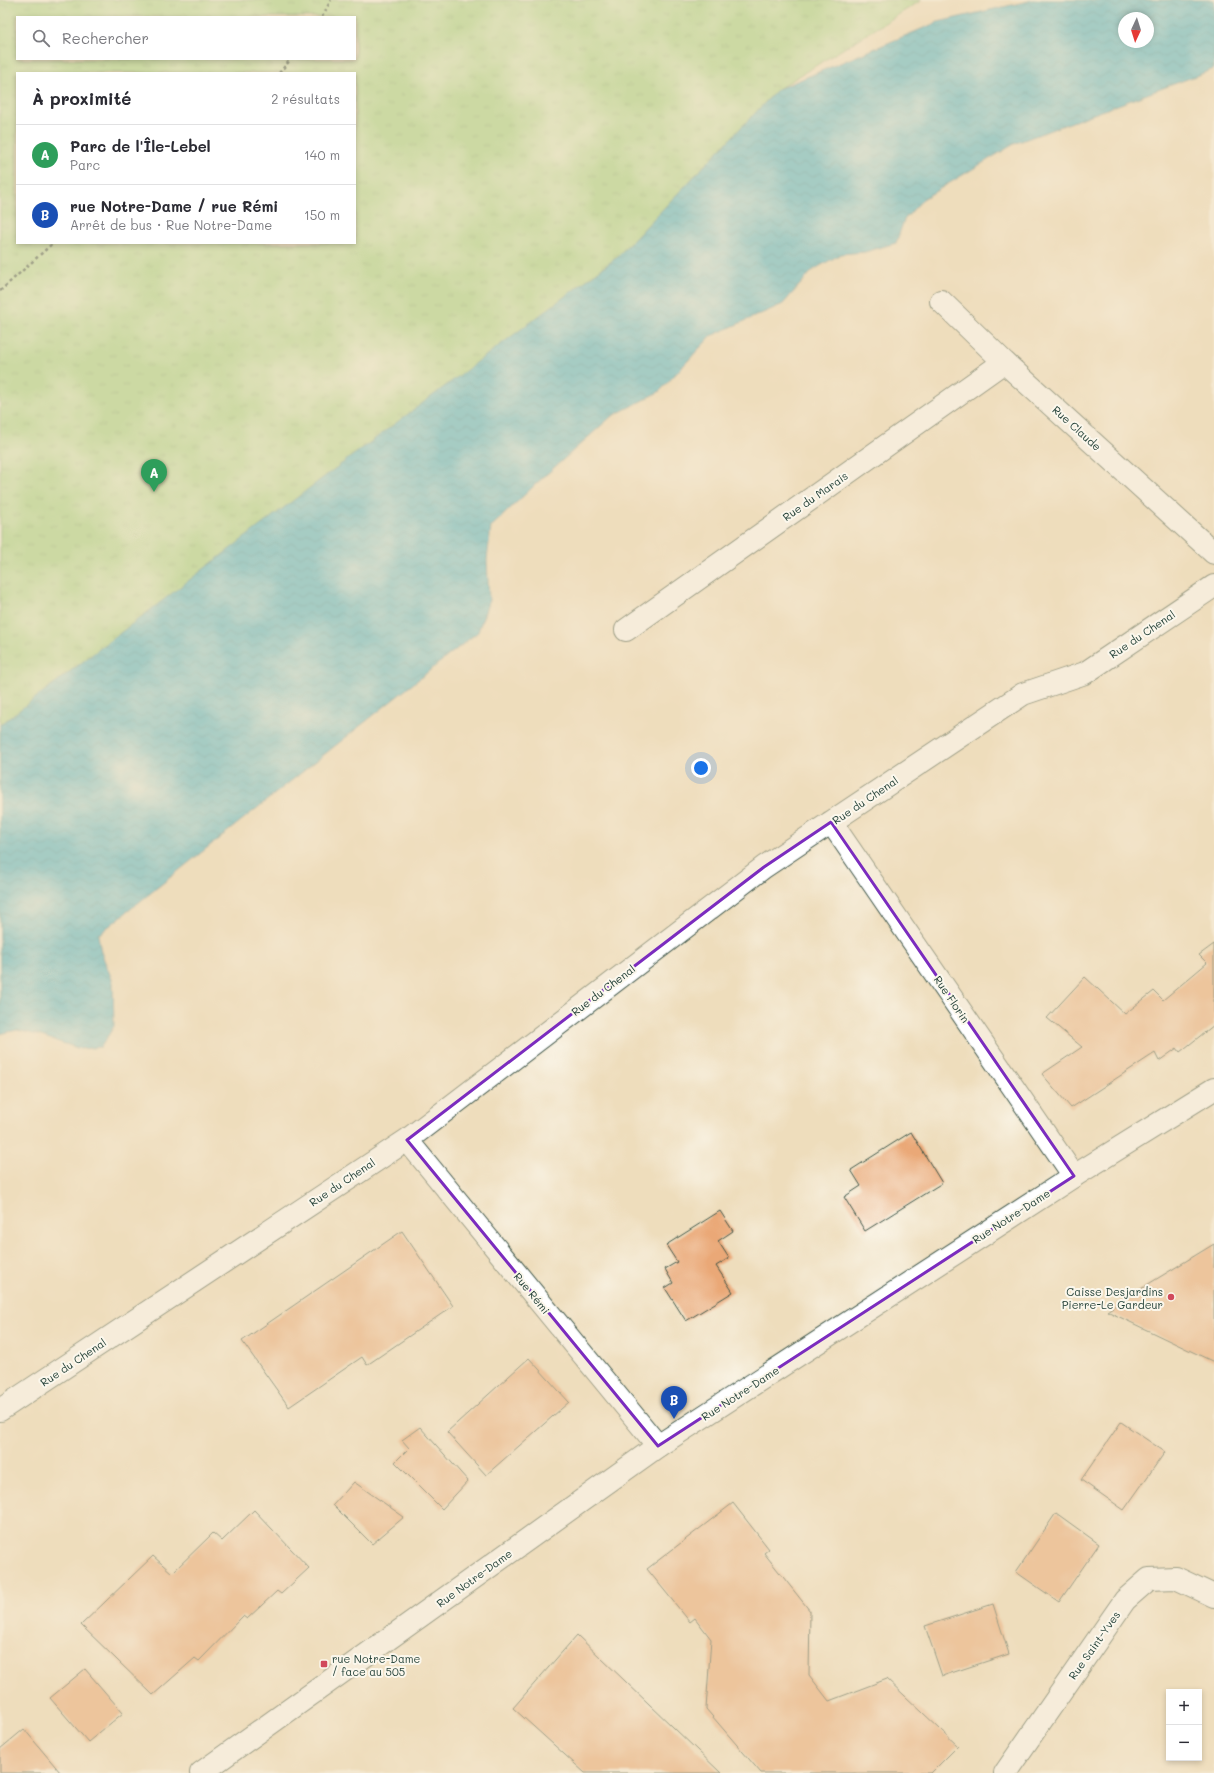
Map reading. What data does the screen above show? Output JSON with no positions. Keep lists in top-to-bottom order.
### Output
{
  "streets": {
    "street": [
      "Rue Claude",
      "Rue du Marais",
      "Rue du Chenal",
      "Rue Florin",
      "Rue Notre-Dame",
      "Rue Rémi",
      "Rue Saint-Yves"
    ]
  },
  "crossings": [
    ["Rue Claude", "Rue du Marais"],
    ["Rue du Chenal", "Rue Florin"],
    ["Rue du Chenal", "Rue Rémi"],
    ["Rue Florin", "Rue Notre-Dame"],
    ["Rue Notre-Dame", "Rue Rémi"]
  ],
  "places": {
    "other": ["Caisse Desjardins Pierre-Le Gardeur"],
    "transit": ["rue Notre-Dame / face au 505"]
  },
  "north": "bottom",
  "page": {
    "search": "Rechercher",
    "heading": ["À proximité", "2 résultats"],
    "list": [
      {
        "mark": "A",
        "name": "Parc de l'Île-Lebel",
        "note": "Parc",
        "value": "140 m"
      },
      {
        "mark": "B",
        "name": "rue Notre-Dame / rue Rémi",
        "note": "Arrêt de bus · Rue Notre-Dame",
        "value": "150 m"
      }
    ],
    "pins": ["A", "B"],
    "map_buttons": ["+", "−"]
  }
}
